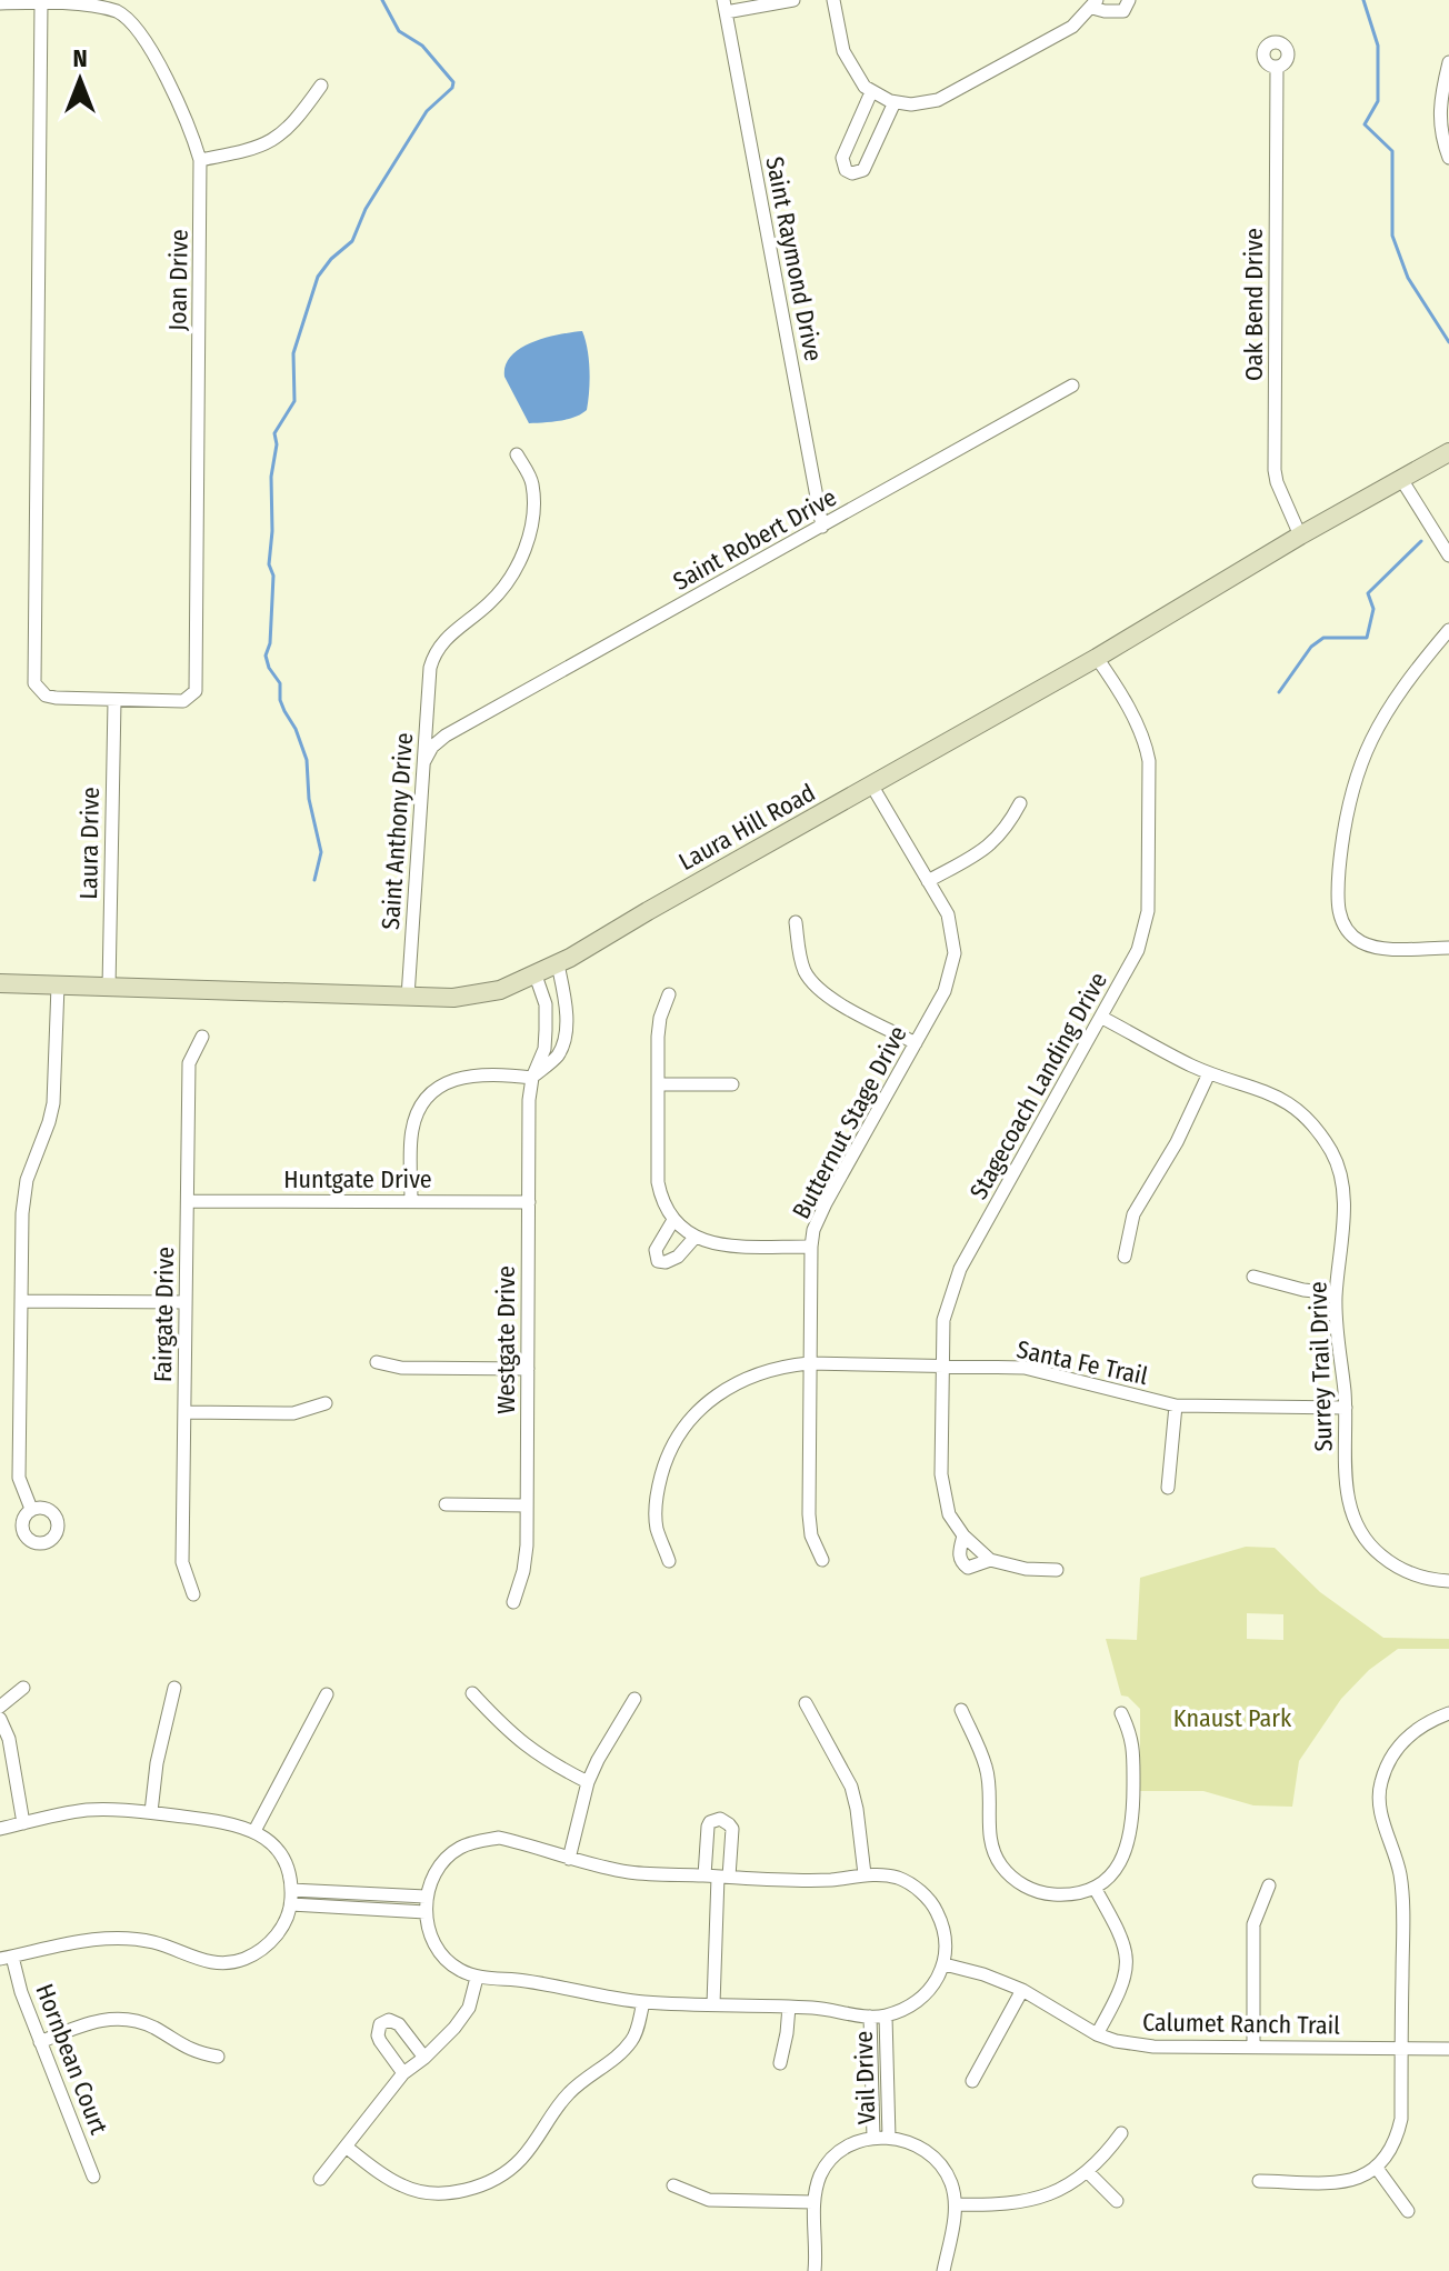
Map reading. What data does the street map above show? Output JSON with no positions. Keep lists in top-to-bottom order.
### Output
{
  "streets": {
    "main road": ["Laura Hill Road"],
    "street": [
      "Saint Raymond Drive",
      "Joan Drive",
      "Oak Bend Drive",
      "Saint Robert Drive",
      "Saint Anthony Drive",
      "Laura Drive",
      "Stagecoach Landing Drive",
      "Butternut Stage Drive",
      "Huntgate Drive",
      "Fairgate Drive",
      "Westgate Drive",
      "Santa Fe Trail",
      "Surrey Trail Drive",
      "Calumet Ranch Trail",
      "Hornbean Court",
      "Vail Drive"
    ]
  },
  "crossings": [
    ["Saint Raymond Drive", "Saint Robert Drive"],
    ["Joan Drive", "Laura Drive"],
    ["Oak Bend Drive", "Laura Hill Road"],
    ["Saint Robert Drive", "Saint Anthony Drive"],
    ["Laura Hill Road", "Saint Anthony Drive"],
    ["Laura Hill Road", "Laura Drive"],
    ["Laura Hill Road", "Stagecoach Landing Drive"],
    ["Laura Hill Road", "Butternut Stage Drive"],
    ["Laura Hill Road", "Westgate Drive"],
    ["Stagecoach Landing Drive", "Santa Fe Trail"],
    ["Stagecoach Landing Drive", "Surrey Trail Drive"],
    ["Butternut Stage Drive", "Santa Fe Trail"],
    ["Huntgate Drive", "Fairgate Drive"],
    ["Huntgate Drive", "Westgate Drive"],
    ["Santa Fe Trail", "Surrey Trail Drive"]
  ],
  "parks": ["Knaust Park"],
  "north": "top"
}
